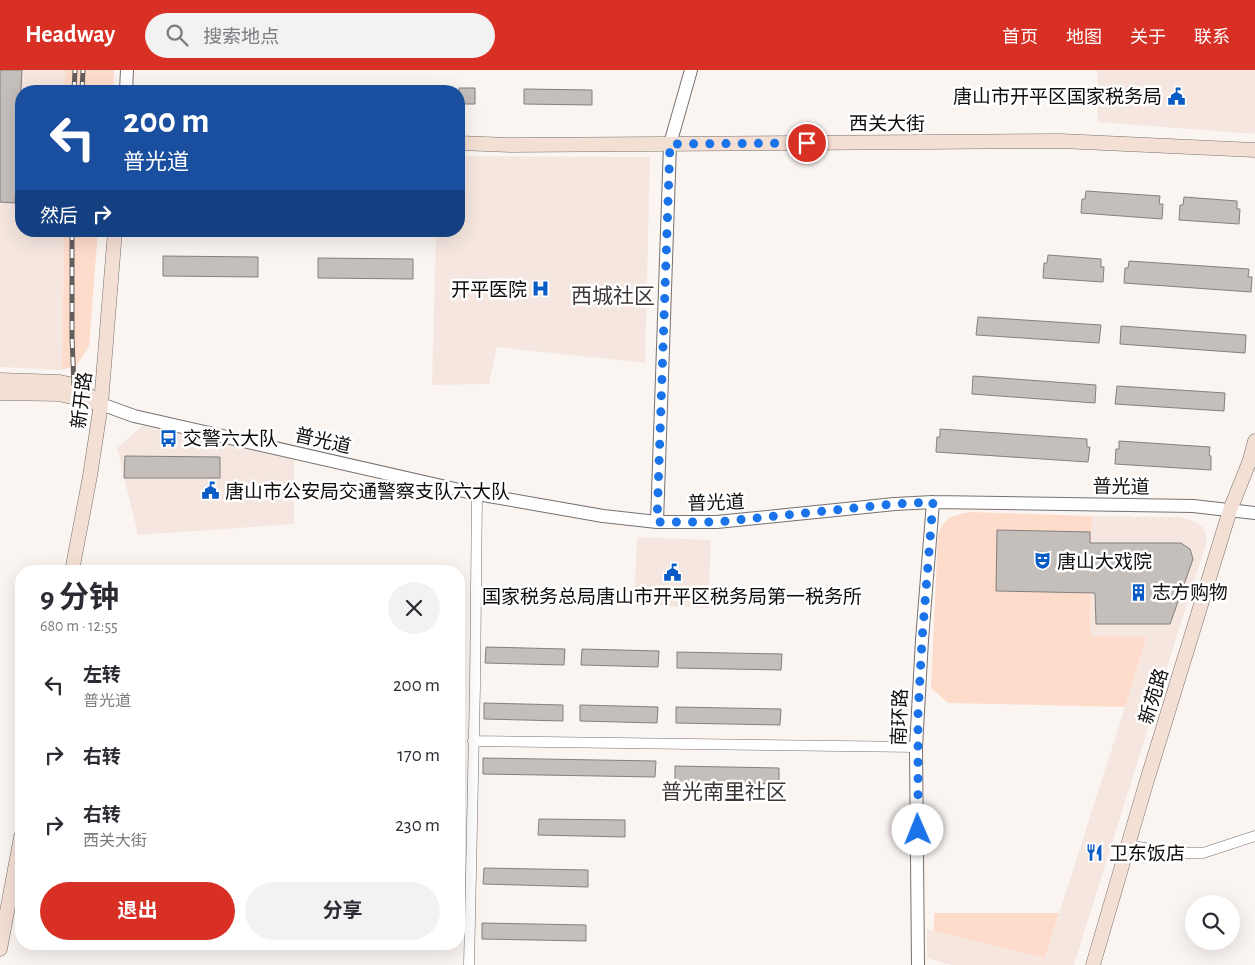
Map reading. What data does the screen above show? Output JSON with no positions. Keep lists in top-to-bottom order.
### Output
{
  "streets": {
    "main road": [
      "西关大街",
      "新开路",
      "普光道",
      "新苑路"
    ],
    "street": ["南环路"]
  },
  "crossings": [
    ["新开路", "普光道"],
    ["普光道", "新苑路"],
    ["普光道", "南环路"]
  ],
  "districts": ["西城社区", "普光南里社区"],
  "places": {
    "public building": ["唐山市开平区国家税务局", "唐山市公安局交通警察支队六大队", "国家税务总局唐山市开平区税务局第一税务所"],
    "hospital": ["开平医院"],
    "bus stop": ["交警六大队"],
    "theatre": ["唐山大戏院"],
    "building": ["志方购物"],
    "restaurant": ["卫东饭店"]
  },
  "page": {
    "header": "Headway",
    "search": "搜索地点",
    "nav": [
      "首页",
      "地图",
      "关于",
      "联系"
    ],
    "turn": ["200 m", "普光道"],
    "then": "然后",
    "heading": ["9 分钟", "680 m · 12:55"],
    "list": [
      {
        "name": "左转",
        "note": "普光道",
        "value": "200 m"
      },
      {
        "name": "右转",
        "value": "170 m"
      },
      {
        "name": "右转",
        "note": "西关大街",
        "value": "230 m"
      }
    ],
    "buttons": ["退出", "分享"]
  }
}
